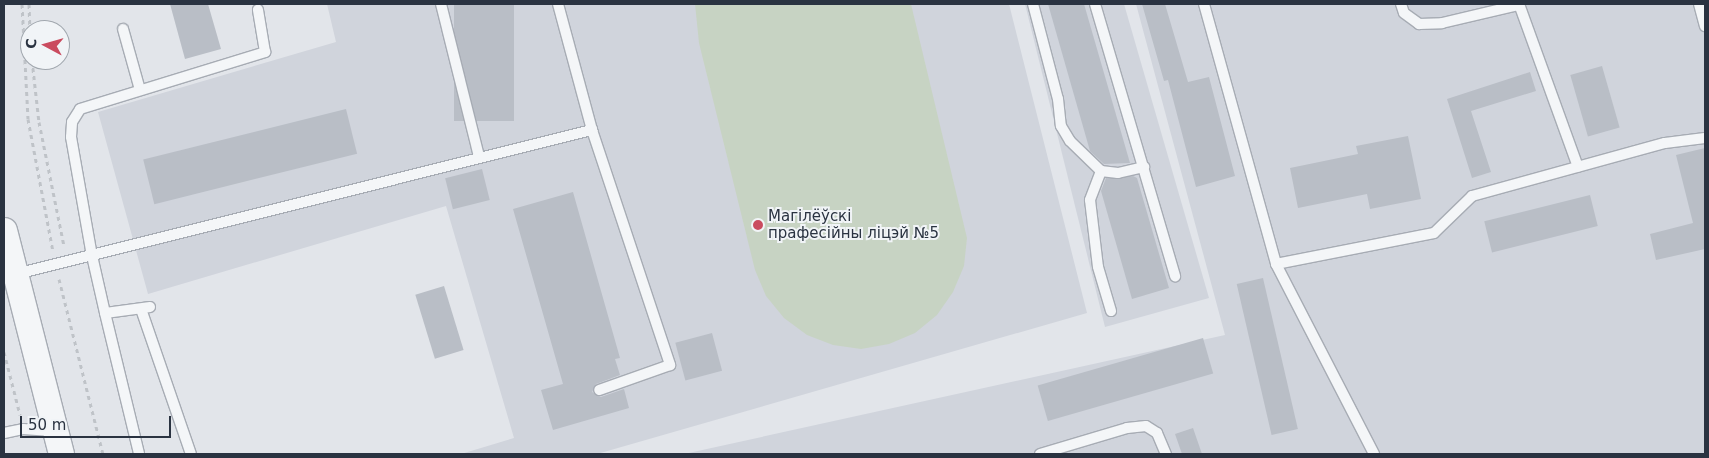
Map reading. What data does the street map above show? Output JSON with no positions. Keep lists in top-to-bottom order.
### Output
{
  "places": ["Магілёўскі прафесійны ліцэй №5"],
  "scale_bar": "50 m",
  "north": "left"
}
